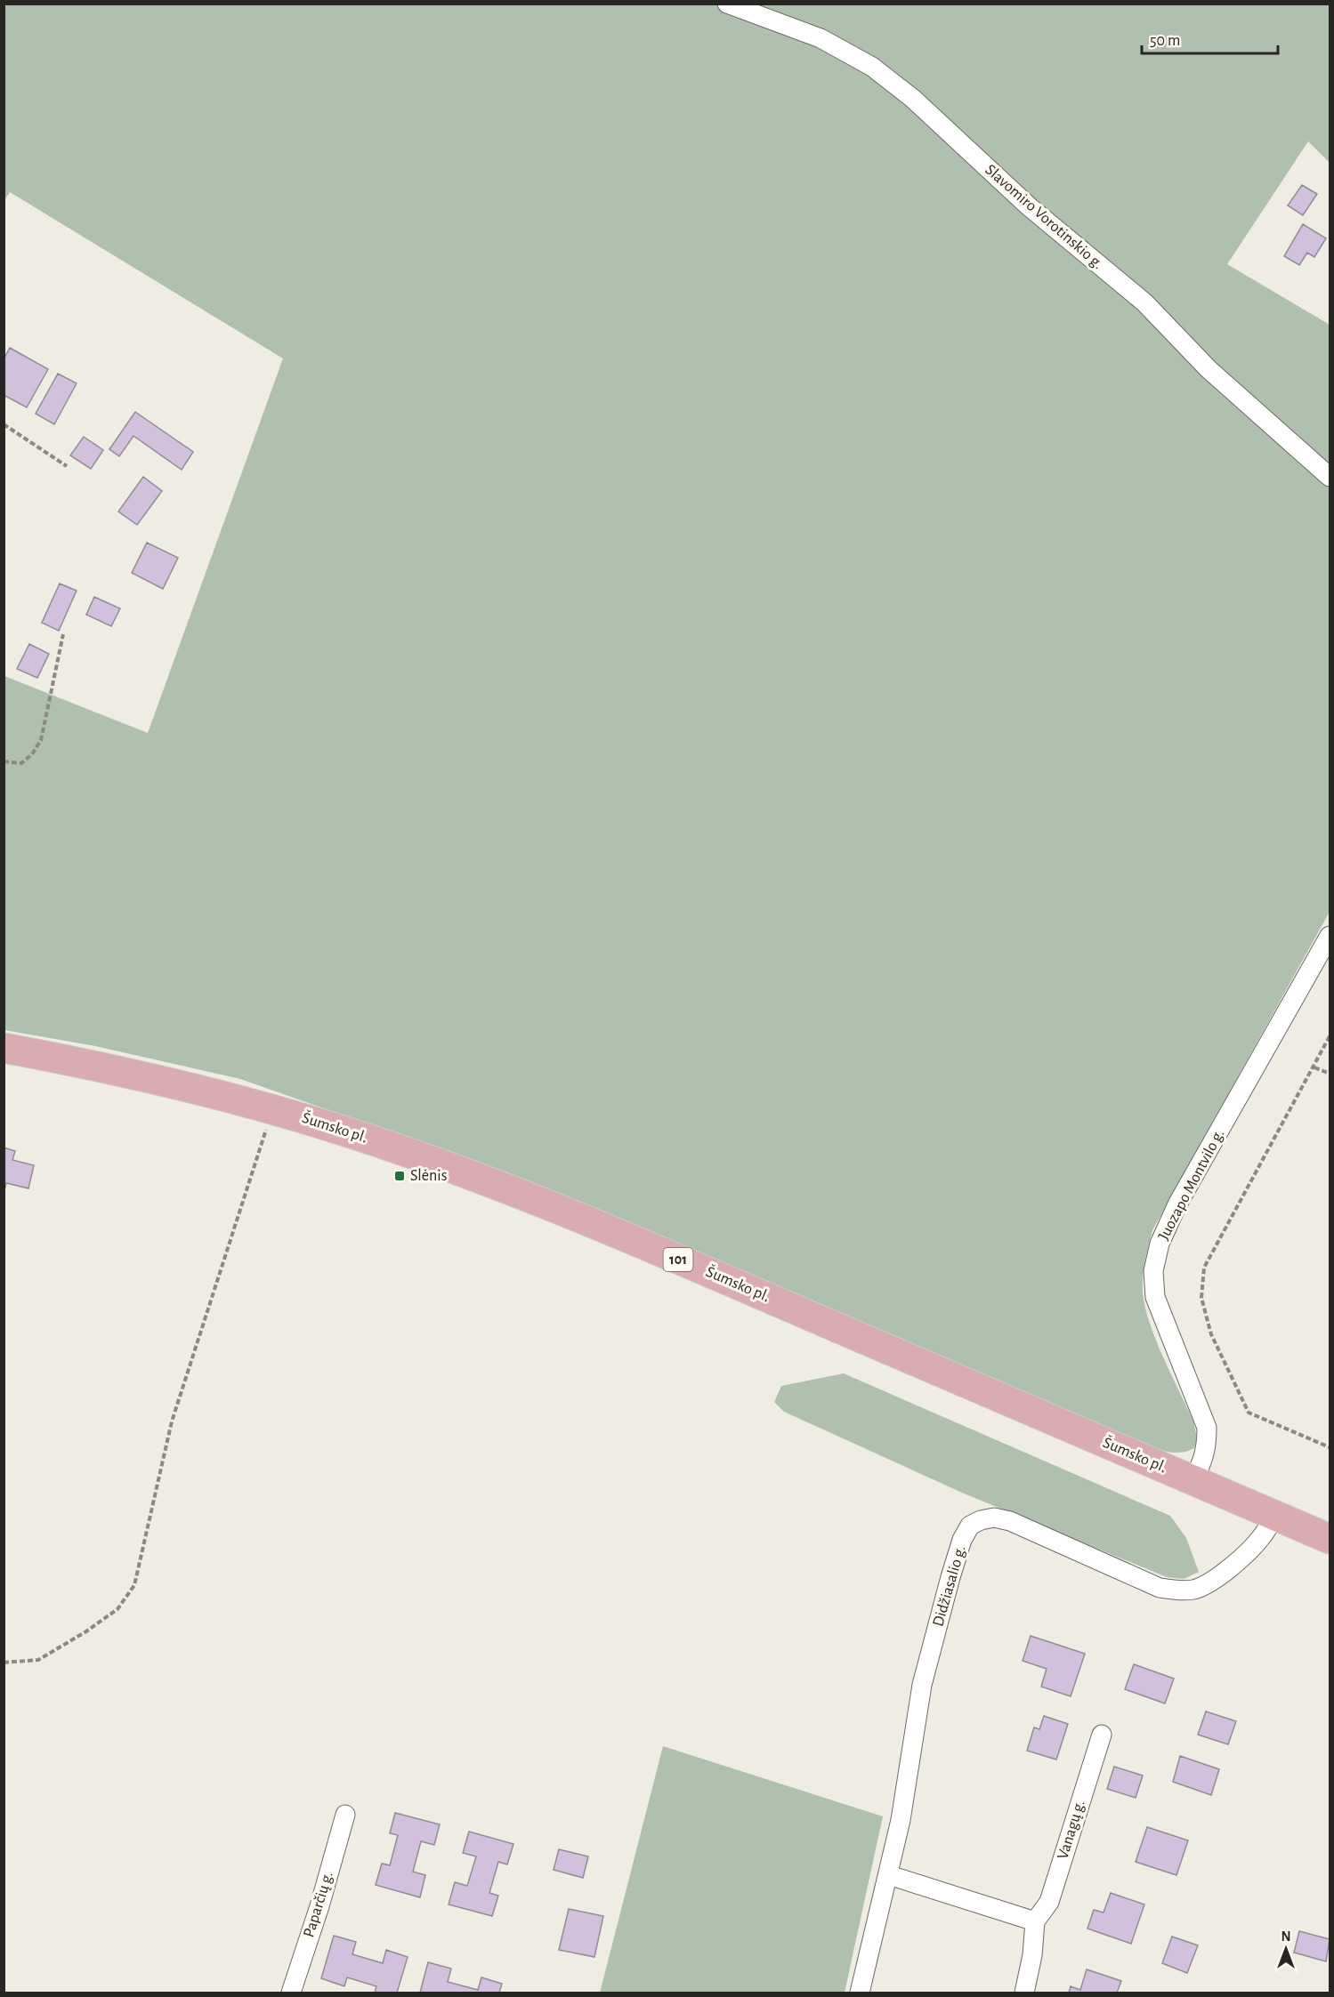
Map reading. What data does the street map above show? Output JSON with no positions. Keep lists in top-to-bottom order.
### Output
{
  "streets": {
    "main road": ["Šumsko pl.", "101"],
    "street": [
      "Slavomiro Vorotinskio g.",
      "Juozapo Montvilo g.",
      "Didžiasalio g.",
      "Vanagų g.",
      "Paparčių g."
    ]
  },
  "crossings": [
    ["Šumsko pl.", "Juozapo Montvilo g."],
    ["Šumsko pl.", "Didžiasalio g."]
  ],
  "places": {
    "transit": ["Slėnis"]
  },
  "scale_bar": "50 m",
  "north": "top"
}
